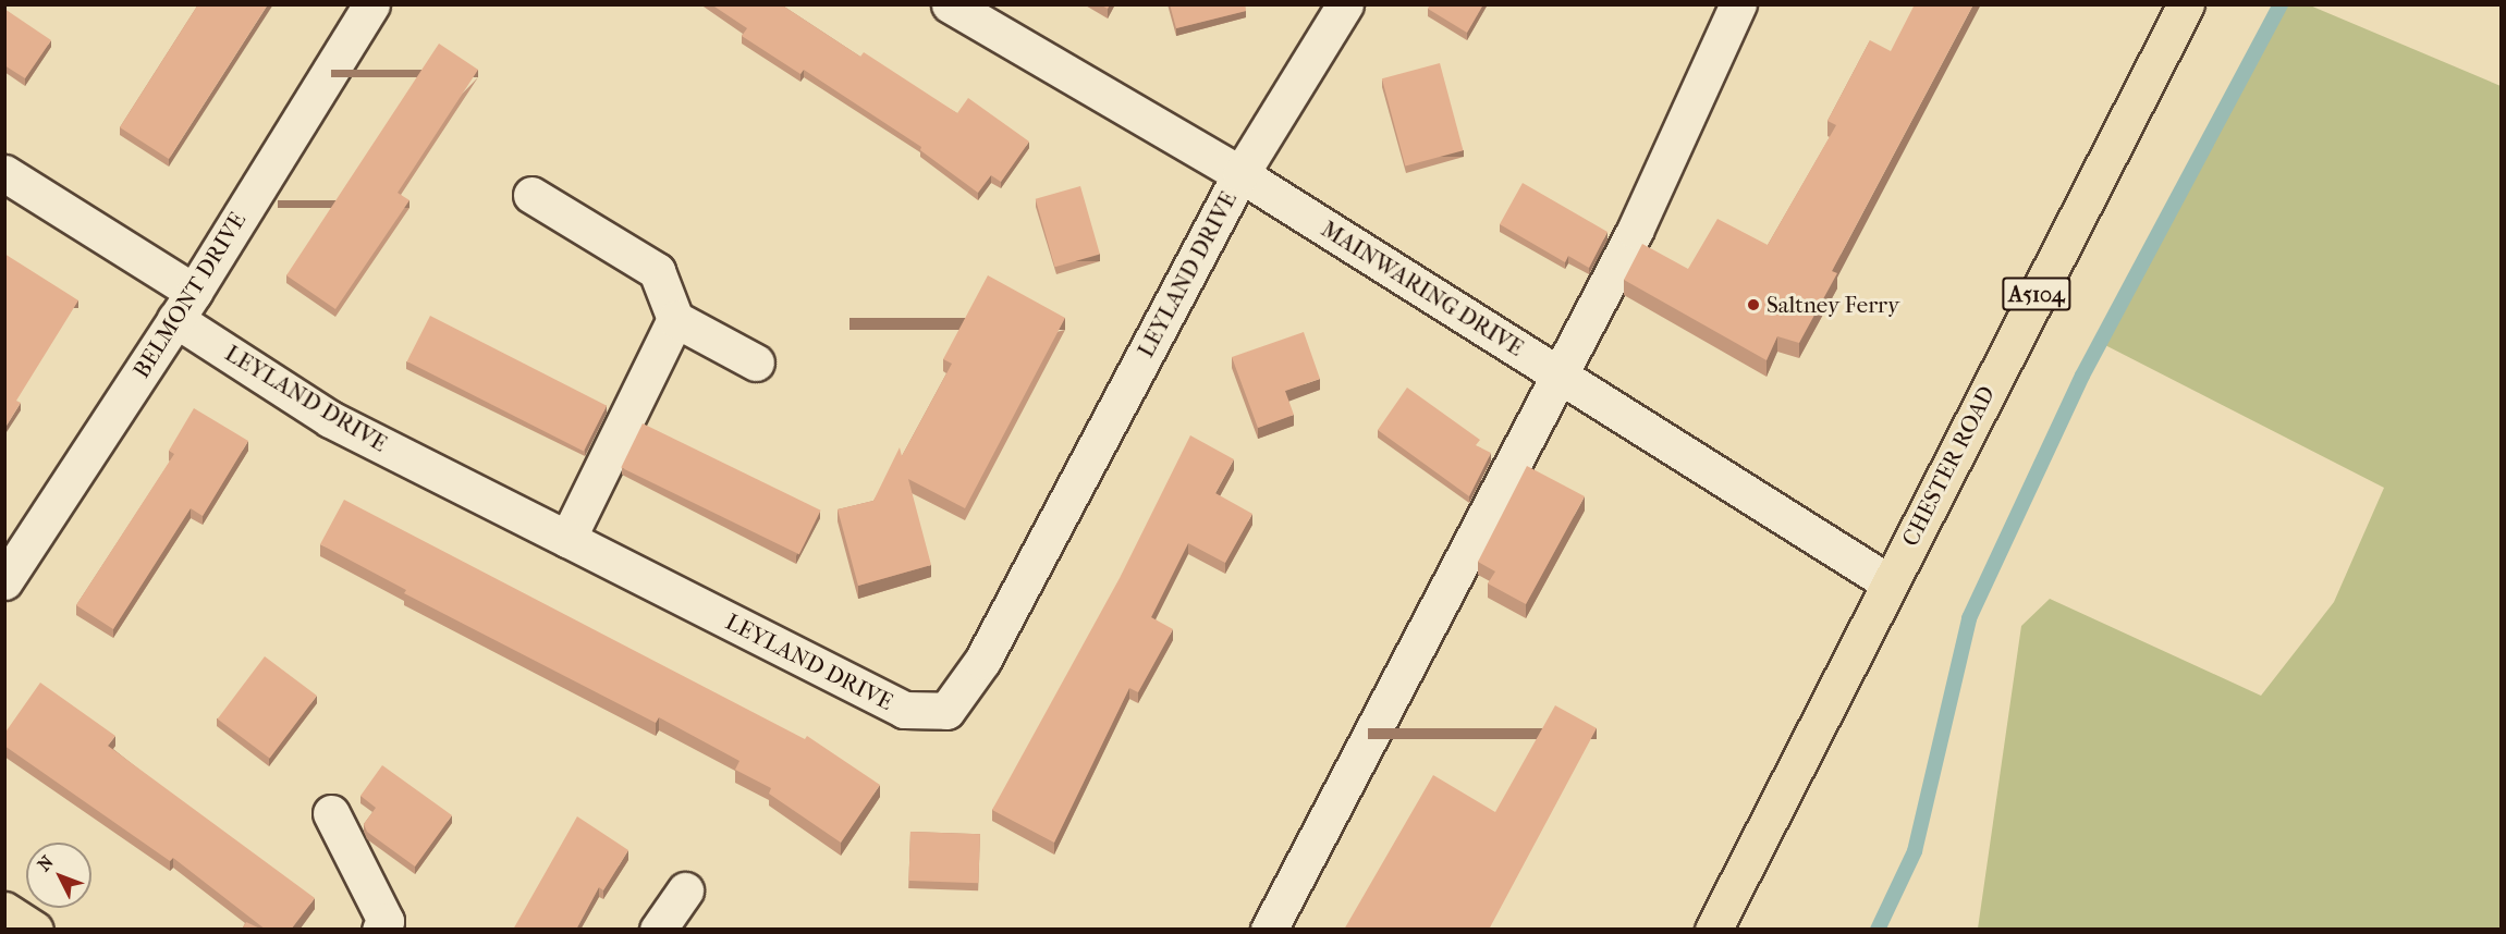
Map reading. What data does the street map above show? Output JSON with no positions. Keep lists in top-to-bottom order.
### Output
{
  "streets": {
    "main road": ["A5104", "CHESTER ROAD"],
    "street": ["LEYLAND DRIVE", "MAINWARING DRIVE", "BELMONT DRIVE"]
  },
  "crossings": [
    ["LEYLAND DRIVE", "MAINWARING DRIVE"],
    ["LEYLAND DRIVE", "BELMONT DRIVE"],
    ["MAINWARING DRIVE", "CHESTER ROAD"]
  ],
  "places": ["Saltney Ferry"],
  "north": "top left"
}
